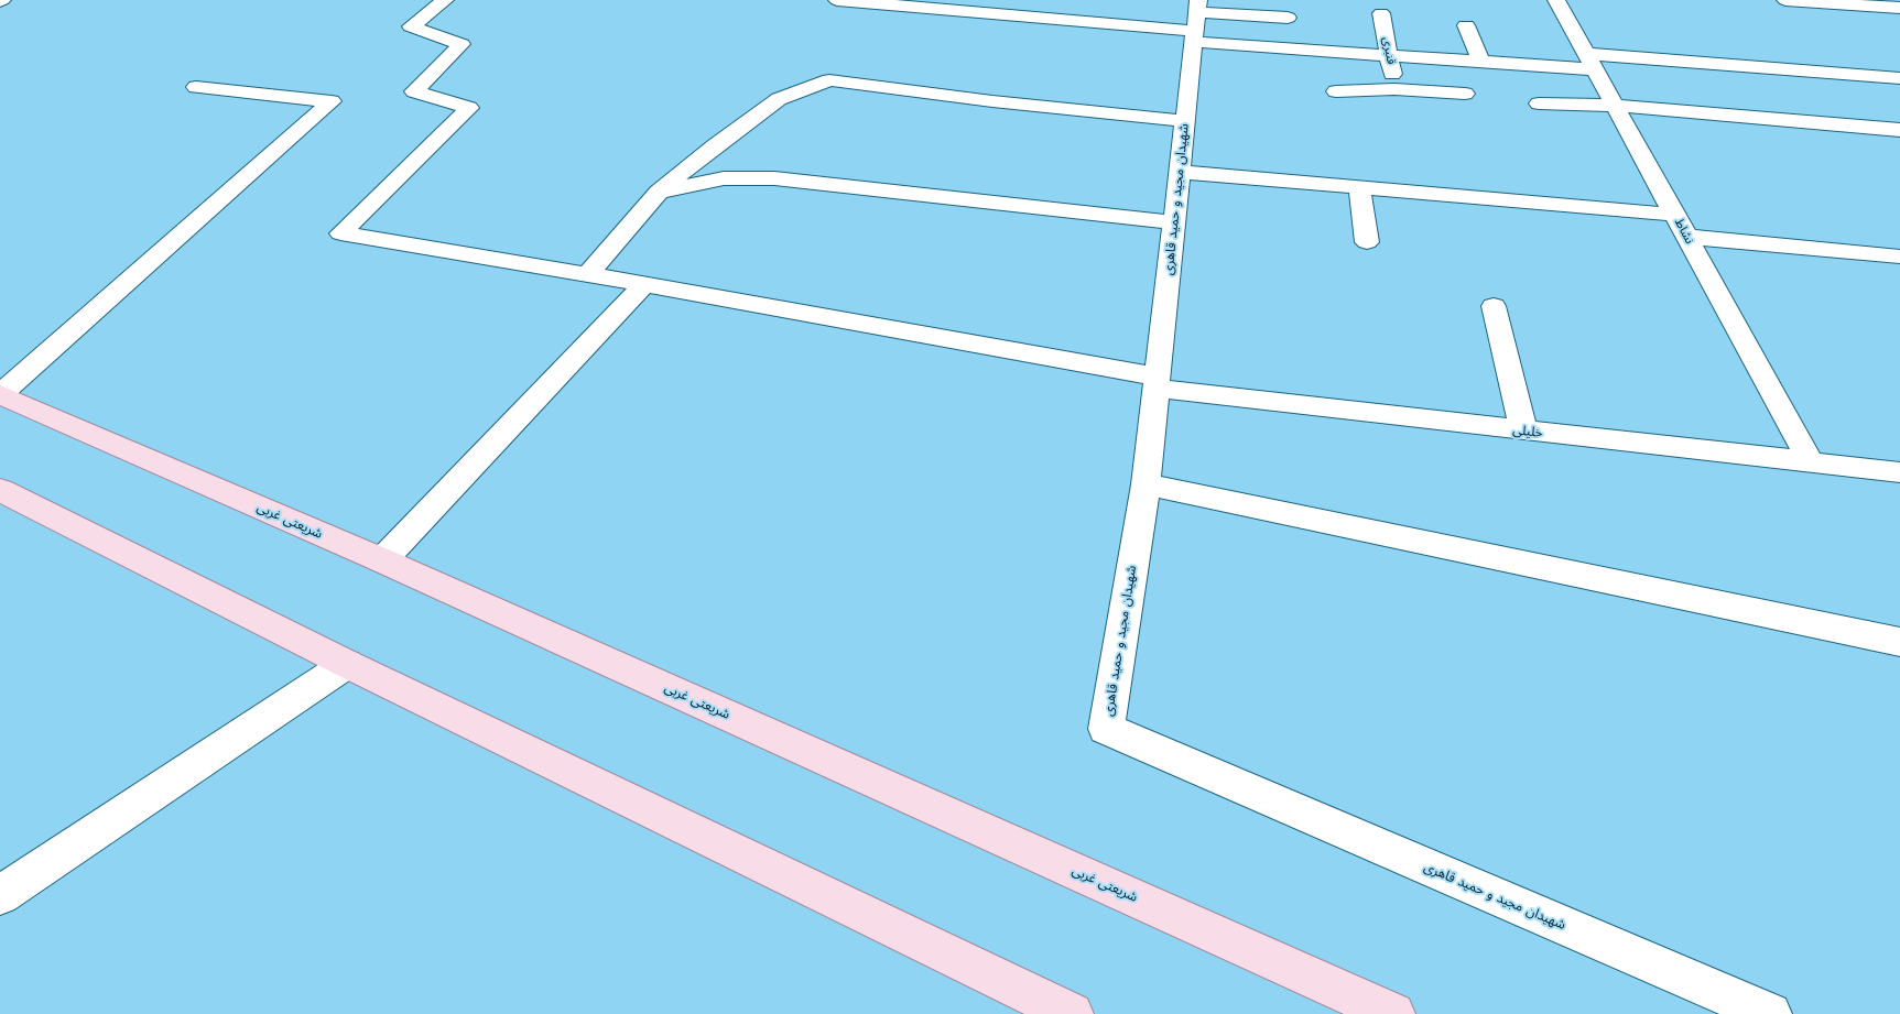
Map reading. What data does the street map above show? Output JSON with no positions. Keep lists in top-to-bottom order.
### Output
{
  "streets": {
    "main road": ["شریعتی غربی"],
    "street": [
      "قنبری",
      "شهیدان مجید و حمید قاهری",
      "نشاط",
      "خلیلی"
    ]
  },
  "crossings": [
    ["شهیدان مجید و حمید قاهری", "خلیلی"],
    ["نشاط", "خلیلی"]
  ]
}
